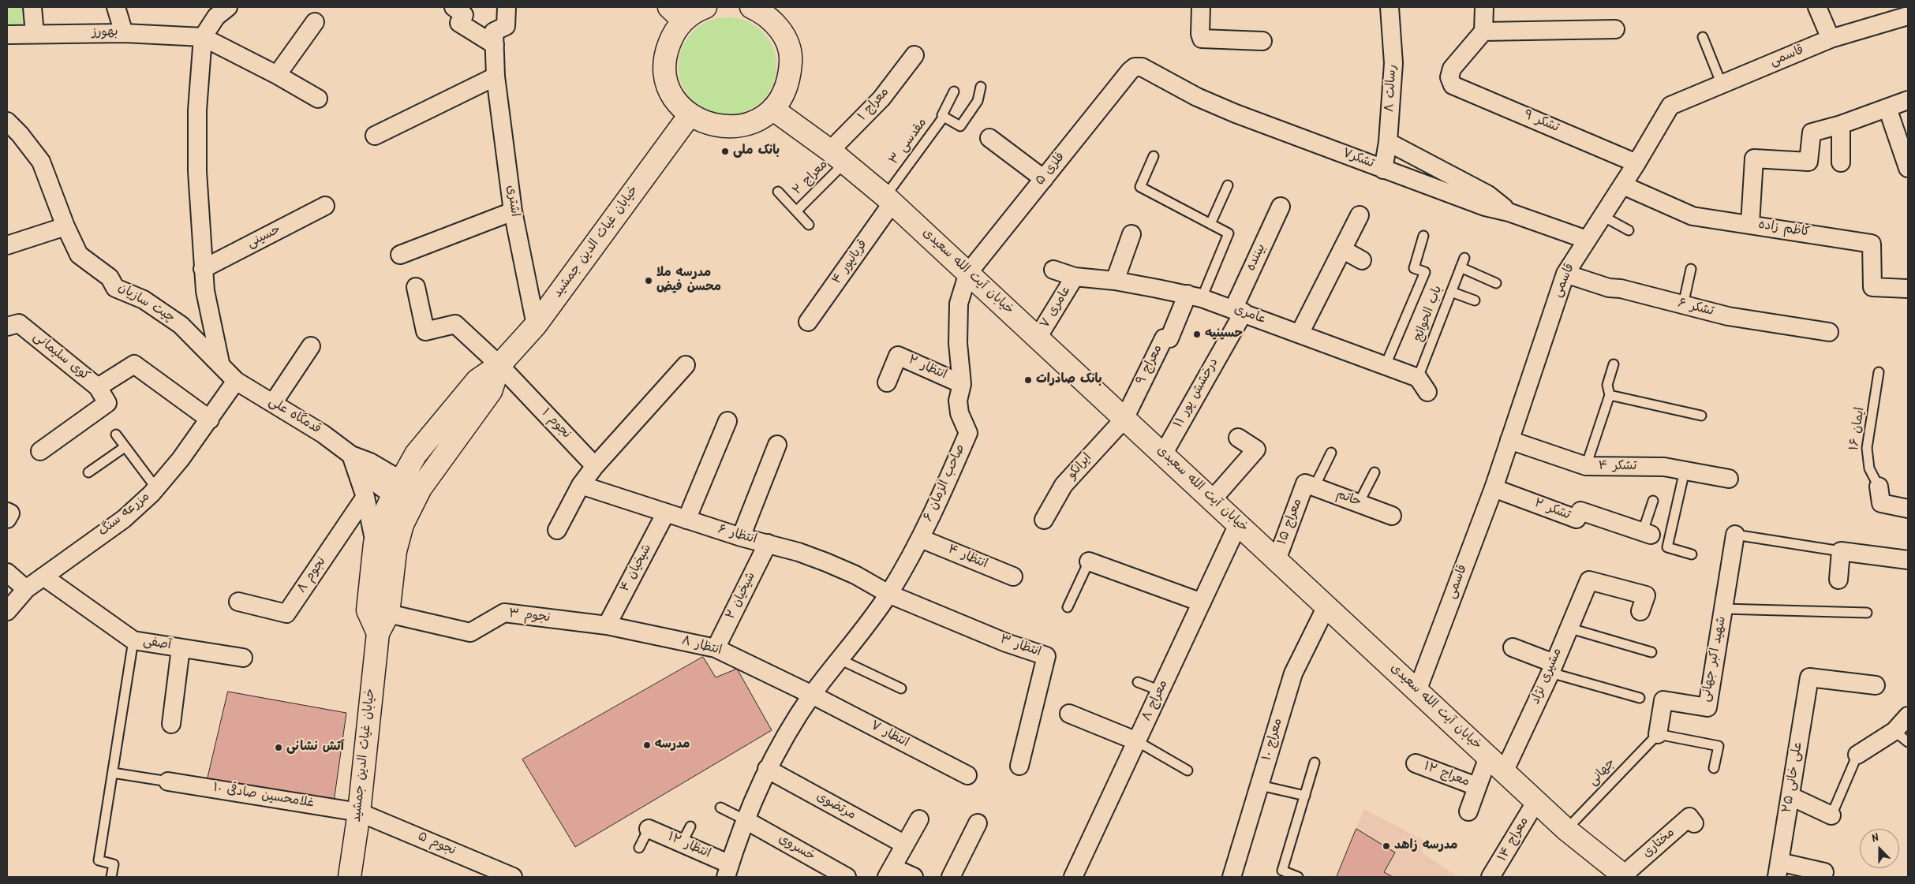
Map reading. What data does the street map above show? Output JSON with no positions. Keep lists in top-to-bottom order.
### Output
{
  "streets": {
    "main road": ["خیابان غیاث الدین جمشید", "خیابان آیت الله سعیدی"],
    "street": [
      "بهورز",
      "قاسمی",
      "رسالت ۸",
      "معراج ۱",
      "تشکر ۹",
      "تشکر۷",
      "فلزی ۵",
      "اشتری",
      "کاظم زاده",
      "حسینی",
      "بیننده",
      "قربانپور ۴",
      "چیت سازیان",
      "عامری ۷",
      "تشکر ۶",
      "عامری",
      "کوی سلیمانی",
      "معراج ۹",
      "انتظار ۲",
      "درخشش پور ۱۱",
      "قدمگاه علی",
      "نجوم ۱",
      "ایرانکو",
      "تشکر ۴",
      "صاحب الزمان ۶",
      "حاتم",
      "تشکر ۲",
      "مزرعه سنگ",
      "معراج ۱۵",
      "انتظار ۶",
      "انتظار ۴",
      "شیخیان ۴",
      "نجوم ۸",
      "شیخیان ۲",
      "نجوم ۳",
      "آصفی",
      "انتظار ۸",
      "انتظار ۳",
      "شهید اکبر جهانی",
      "مشیری نژاد",
      "معراج ۸",
      "انتظار ۷",
      "معراج ۱۰",
      "معراج ۱۲",
      "علی خانی ۲۵",
      "غلامحسین صادقی ۱۰",
      "مرتضوی",
      "معراج ۱۴",
      "مختاری",
      "نجوم ۵",
      "انتظار ۱۲",
      "خسروی"
    ],
    "lane": [
      "مقدسی ۳",
      "معراج ۲",
      "باب الحوائج",
      "ایمان ۱۶",
      "جهانی"
    ]
  },
  "crossings": [
    ["قاسمی", "تشکر ۹"],
    ["قاسمی", "تشکر۷"],
    ["قاسمی", "کاظم زاده"],
    ["قاسمی", "خیابان آیت الله سعیدی"],
    ["قاسمی", "تشکر ۶"],
    ["قاسمی", "تشکر ۴"],
    ["قاسمی", "تشکر ۲"],
    ["رسالت ۸", "تشکر۷"],
    ["معراج ۱", "معراج ۲"],
    ["معراج ۱", "خیابان آیت الله سعیدی"],
    ["مقدسی ۳", "قربانپور ۴"],
    ["مقدسی ۳", "خیابان آیت الله سعیدی"],
    ["تشکر۷", "فلزی ۵"],
    ["فلزی ۵", "خیابان آیت الله سعیدی"],
    ["فلزی ۵", "صاحب الزمان ۶"],
    ["معراج ۲", "خیابان آیت الله سعیدی"],
    ["اشتری", "خیابان غیاث الدین جمشید"],
    ["خیابان غیاث الدین جمشید", "قدمگاه علی"],
    ["خیابان غیاث الدین جمشید", "نجوم ۱"],
    ["خیابان غیاث الدین جمشید", "نجوم ۳"],
    ["خیابان غیاث الدین جمشید", "غلامحسین صادقی ۱۰"],
    ["خیابان غیاث الدین جمشید", "نجوم ۵"],
    ["بیننده", "عامری"],
    ["بیننده", "درخشش پور ۱۱"],
    ["قربانپور ۴", "خیابان آیت الله سعیدی"],
    ["خیابان آیت الله سعیدی", "عامری ۷"],
    ["خیابان آیت الله سعیدی", "معراج ۹"],
    ["خیابان آیت الله سعیدی", "درخشش پور ۱۱"],
    ["خیابان آیت الله سعیدی", "ایرانکو"],
    ["خیابان آیت الله سعیدی", "صاحب الزمان ۶"],
    ["خیابان آیت الله سعیدی", "معراج ۱۵"],
    ["خیابان آیت الله سعیدی", "مشیری نژاد"],
    ["خیابان آیت الله سعیدی", "معراج ۸"],
    ["خیابان آیت الله سعیدی", "معراج ۱۰"],
    ["خیابان آیت الله سعیدی", "جهانی"],
    ["خیابان آیت الله سعیدی", "معراج ۱۲"],
    ["خیابان آیت الله سعیدی", "معراج ۱۴"],
    ["خیابان آیت الله سعیدی", "مختاری"],
    ["چیت سازیان", "قدمگاه علی"],
    ["چیت سازیان", "مزرعه سنگ"],
    ["عامری ۷", "عامری"],
    ["باب الحوائج", "عامری"],
    ["عامری", "معراج ۹"],
    ["عامری", "درخشش پور ۱۱"],
    ["کوی سلیمانی", "مزرعه سنگ"],
    ["معراج ۹", "ایرانکو"],
    ["انتظار ۲", "صاحب الزمان ۶"],
    ["قدمگاه علی", "مزرعه سنگ"],
    ["صاحب الزمان ۶", "انتظار ۶"],
    ["صاحب الزمان ۶", "انتظار ۴"],
    ["صاحب الزمان ۶", "انتظار ۸"],
    ["صاحب الزمان ۶", "انتظار ۳"],
    ["صاحب الزمان ۶", "انتظار ۷"],
    ["صاحب الزمان ۶", "مرتضوی"],
    ["صاحب الزمان ۶", "انتظار ۱۲"],
    ["صاحب الزمان ۶", "خسروی"],
    ["حاتم", "معراج ۱۵"],
    ["مزرعه سنگ", "آصفی"],
    ["انتظار ۶", "شیخیان ۴"],
    ["انتظار ۶", "شیخیان ۲"],
    ["انتظار ۶", "انتظار ۳"],
    ["شیخیان ۴", "نجوم ۳"],
    ["شیخیان ۴", "انتظار ۸"],
    ["شیخیان ۲", "انتظار ۸"],
    ["نجوم ۳", "انتظار ۸"],
    ["انتظار ۸", "انتظار ۷"],
    ["شهید اکبر جهانی", "جهانی"],
    ["غلامحسین صادقی ۱۰", "نجوم ۵"]
  ],
  "places": [
    "بانک ملی",
    "مدرسه ملا محسن فیض",
    "حسینیه",
    "بانک صادرات",
    "مدرسه",
    "آتش نشانی",
    "مدرسه زاهد"
  ],
  "north": "top"
}
